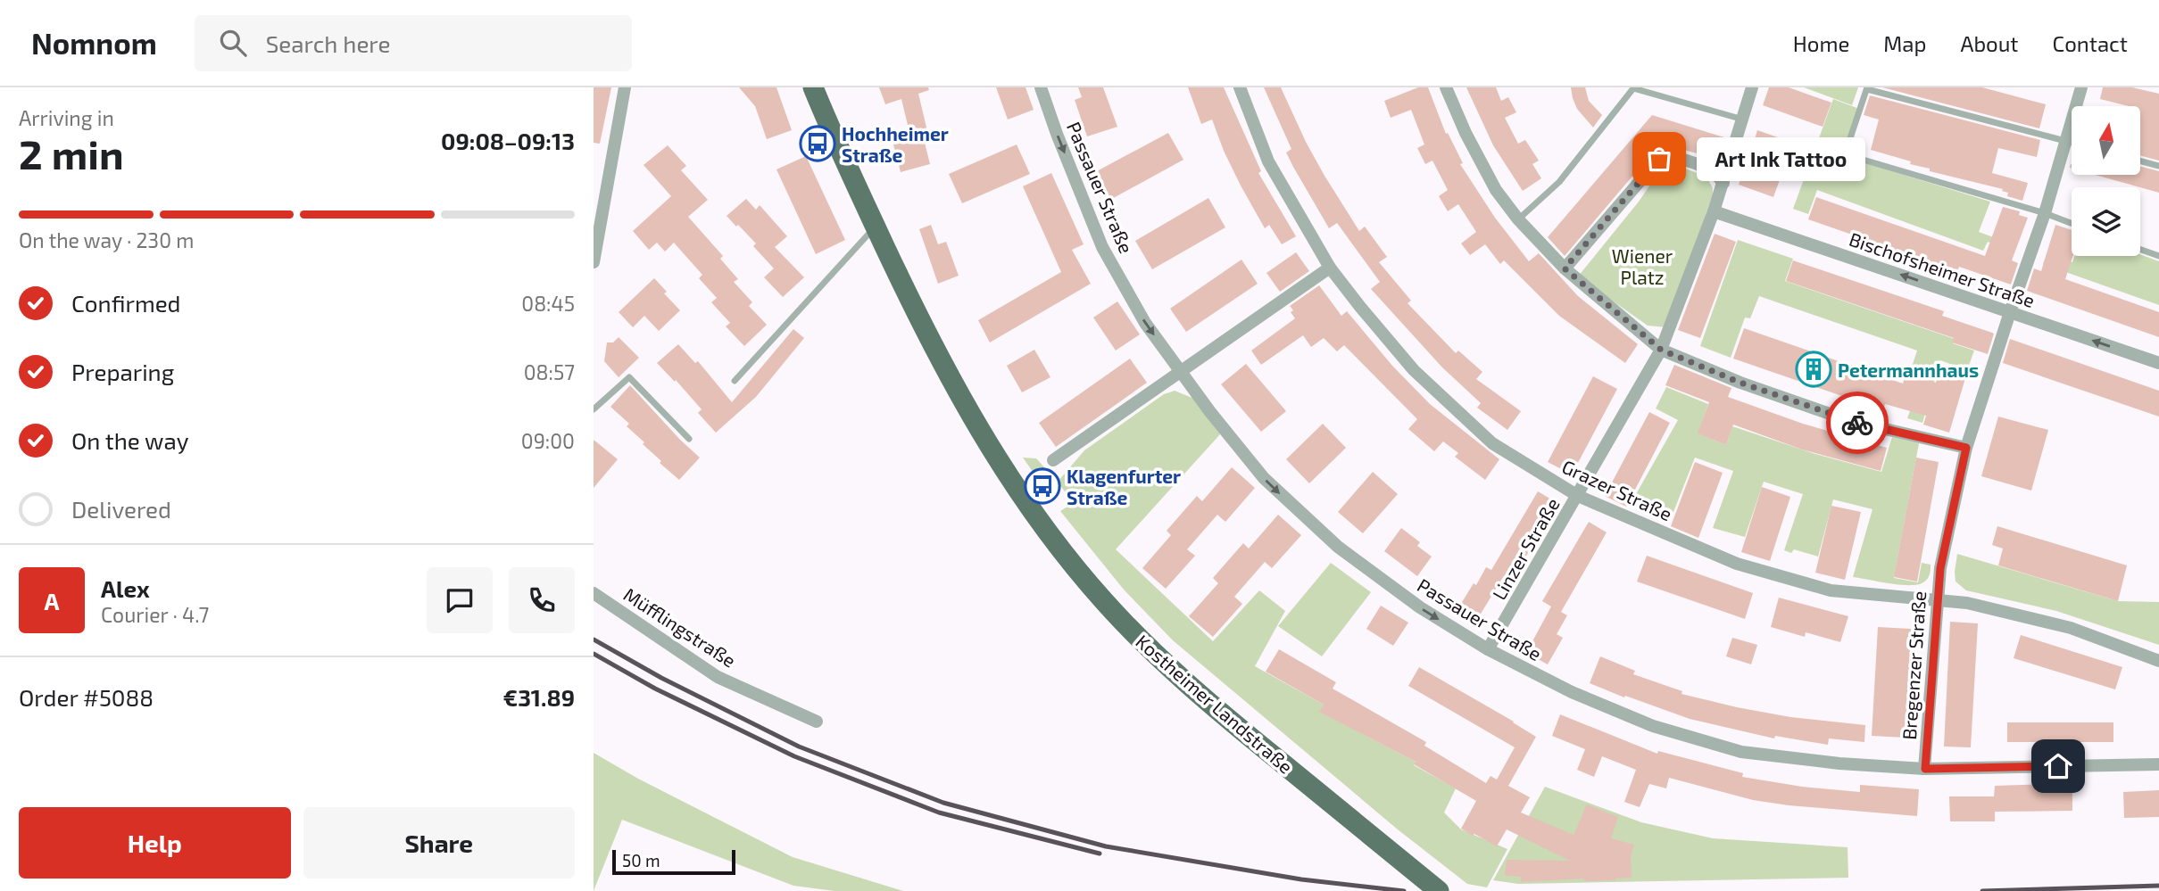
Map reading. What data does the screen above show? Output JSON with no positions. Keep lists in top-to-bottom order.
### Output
{
  "streets": {
    "main road": ["Kostheimer Landstraße"],
    "street": [
      "Passauer Straße",
      "Bischofsheimer Straße",
      "Grazer Straße",
      "Linzer Straße",
      "Müfflingstraße",
      "Bregenzer Straße"
    ]
  },
  "crossings": [
    ["Passauer Straße", "Linzer Straße"],
    ["Passauer Straße", "Bregenzer Straße"],
    ["Bischofsheimer Straße", "Linzer Straße"],
    ["Bischofsheimer Straße", "Bregenzer Straße"],
    ["Grazer Straße", "Linzer Straße"],
    ["Grazer Straße", "Bregenzer Straße"]
  ],
  "one_way": ["Passauer Straße", "Bischofsheimer Straße"],
  "parks": ["Wiener Platz"],
  "places": {
    "bus stop": ["Hochheimer Straße", "Klagenfurter Straße"],
    "other": ["Art Ink Tattoo"],
    "building": ["Petermannhaus"]
  },
  "scale_bar": "50 m",
  "north": "top",
  "page": {
    "header": "Nomnom",
    "search": "Search here",
    "nav": [
      "Home",
      "Map",
      "About",
      "Contact"
    ],
    "heading": ["2 min", "Arriving in", "09:08–09:13"],
    "panel": [
      "Alex",
      "Courier · 4.7",
      "Order #5088",
      "€31.89"
    ],
    "bubble": "Art Ink Tattoo",
    "bar": "On the way · 230 m",
    "list": [
      ["Confirmed", "08:45"],
      ["Preparing", "08:57"],
      ["On the way", "09:00"],
      "Delivered"
    ],
    "round": "A",
    "buttons": ["Help", "Share"],
    "scale": "50 m"
  }
}
